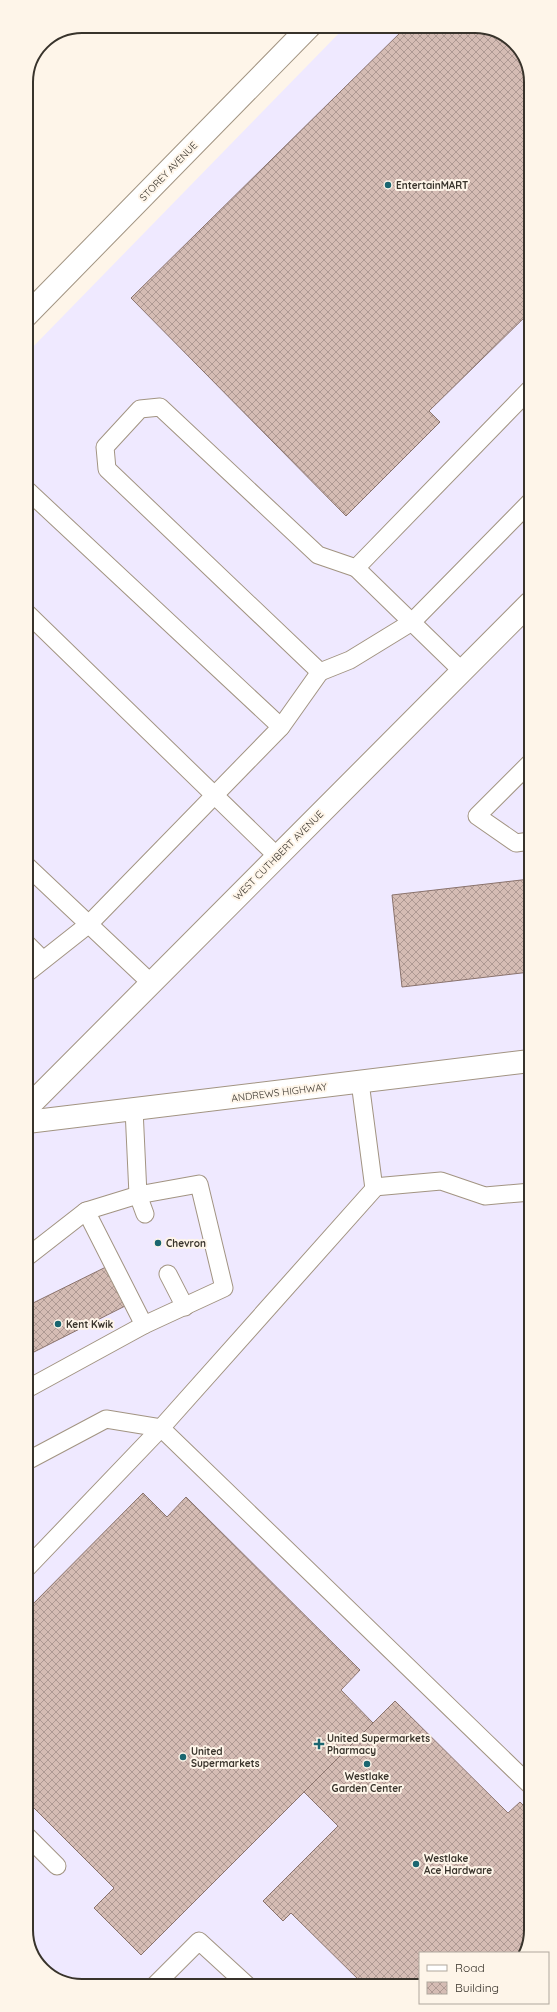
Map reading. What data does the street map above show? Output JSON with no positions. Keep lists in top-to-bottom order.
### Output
{
  "streets": {
    "street": ["STOREY AVENUE", "WEST CUTHBERT AVENUE", "ANDREWS HIGHWAY"]
  },
  "places": {
    "other": [
      "EntertainMART",
      "Chevron",
      "Kent Kwik",
      "United Supermarkets",
      "Westlake Garden Center",
      "Westlake Ace Hardware"
    ],
    "health": ["United Supermarkets Pharmacy"]
  },
  "legend": ["Road", "Building"]
}
